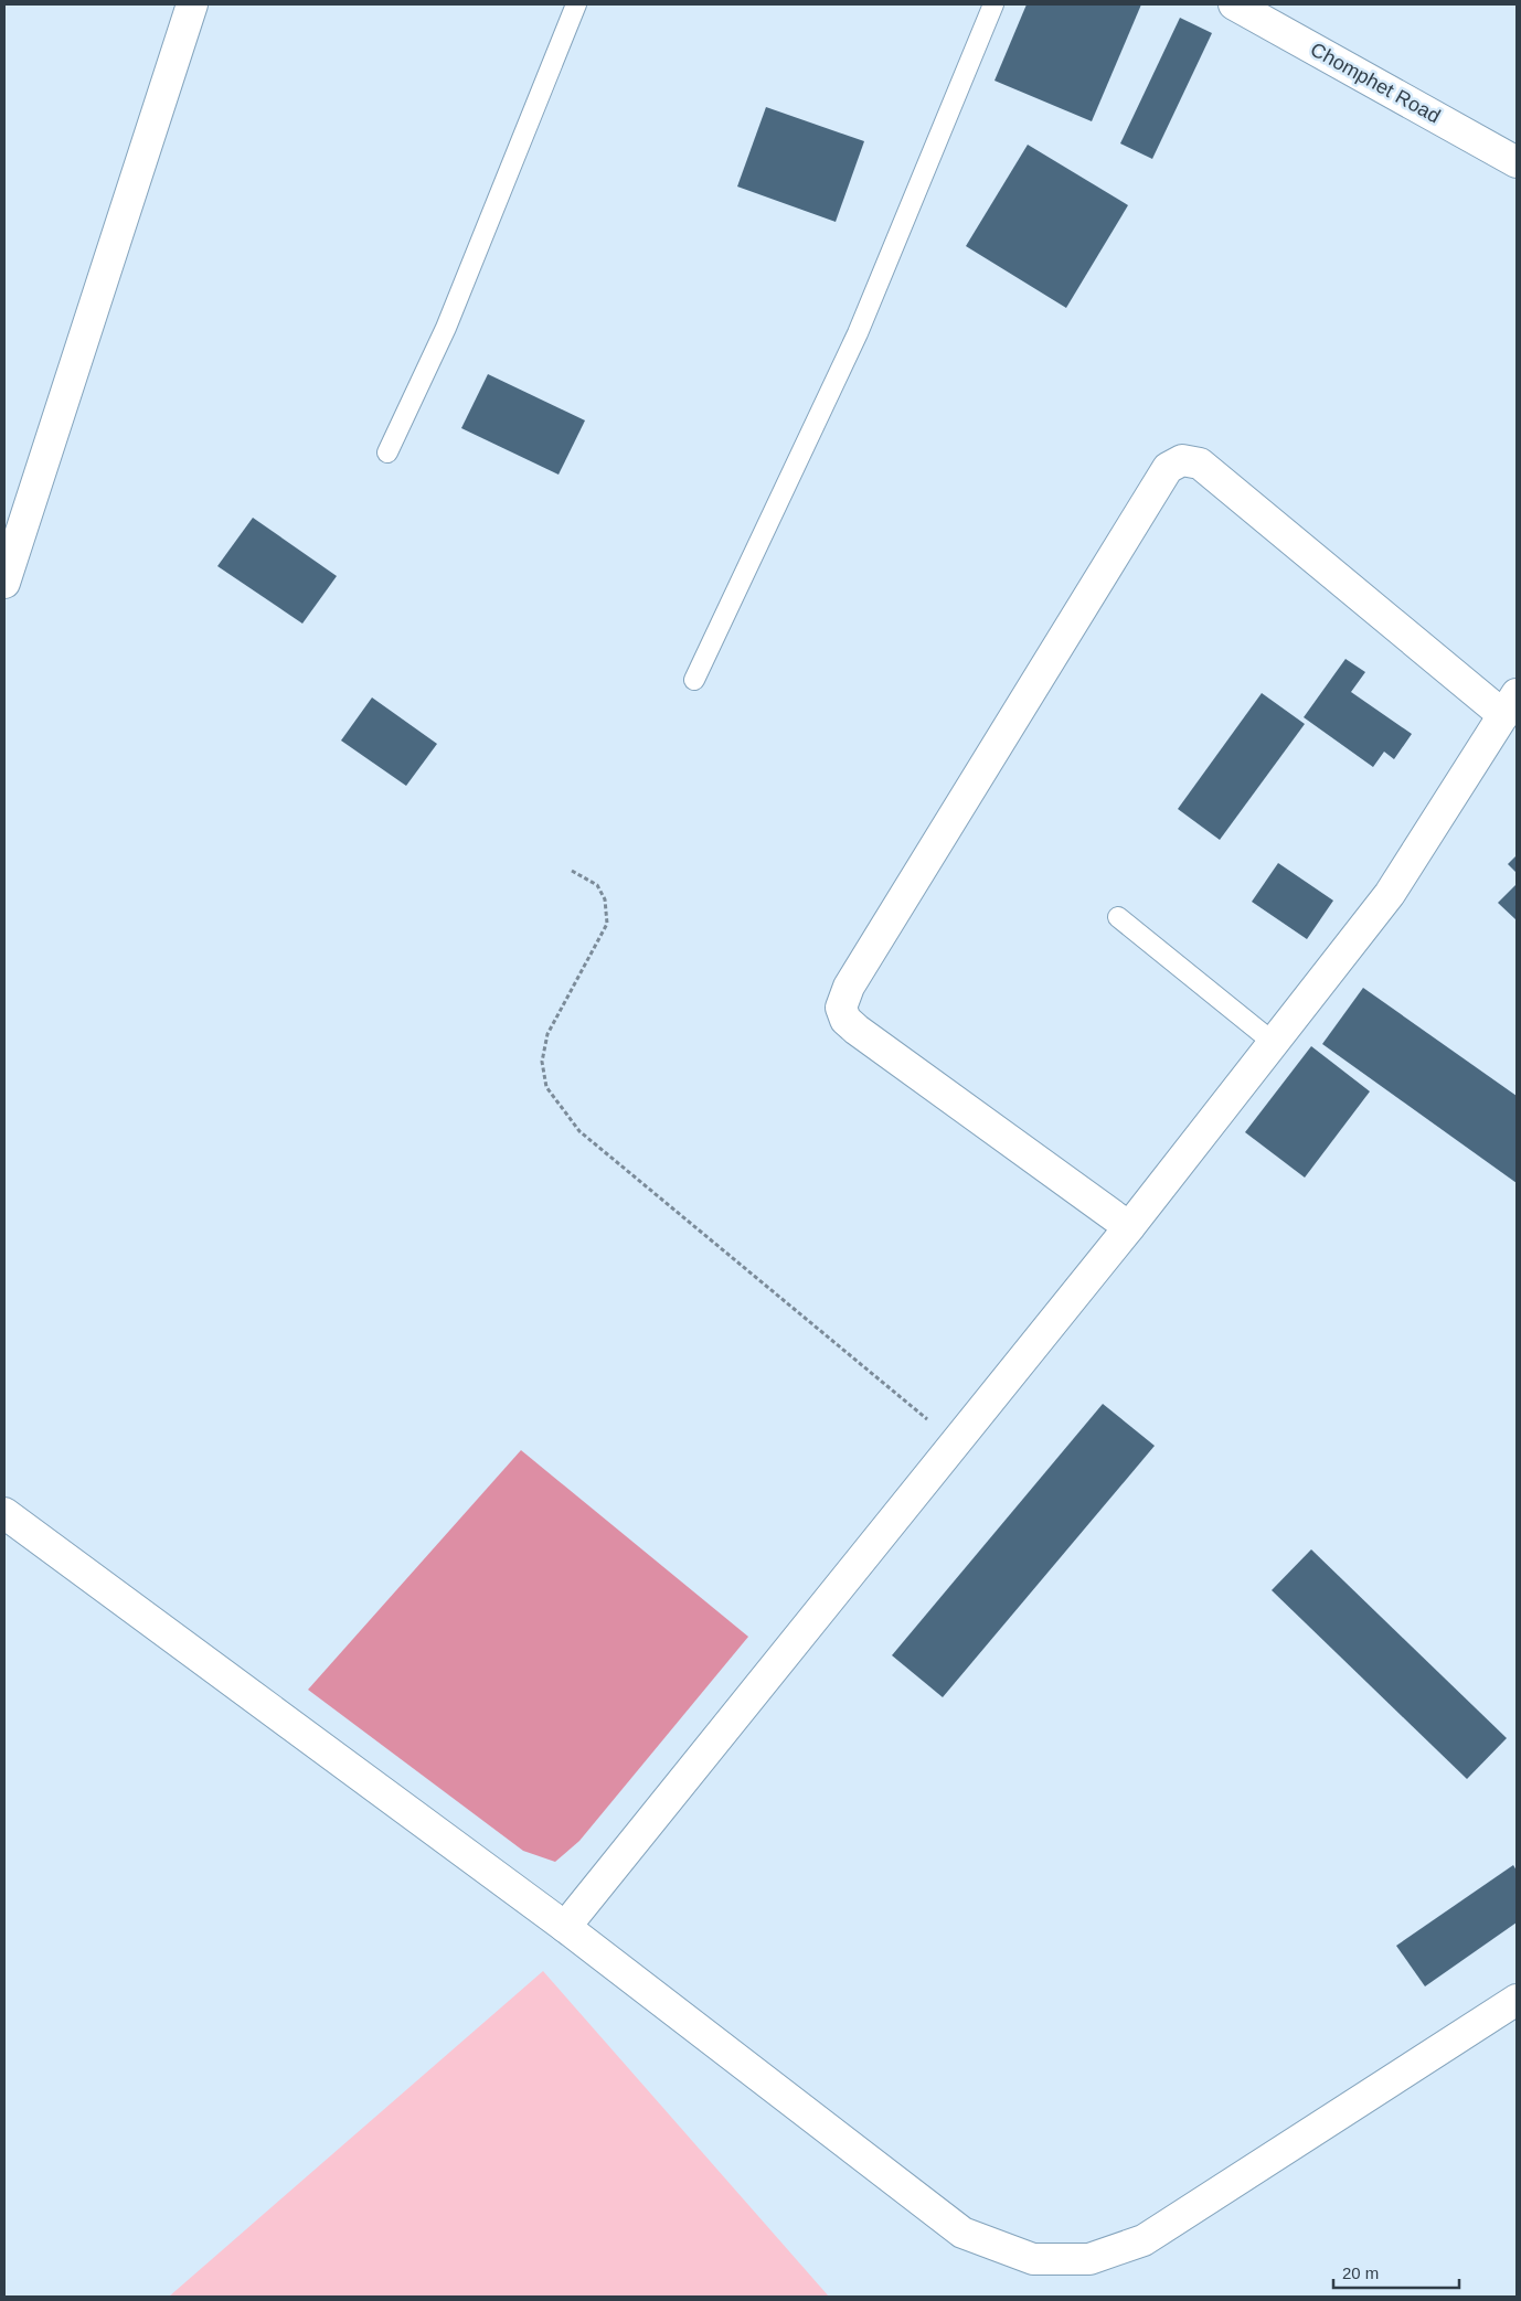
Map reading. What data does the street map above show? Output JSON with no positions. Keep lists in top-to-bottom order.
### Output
{
  "streets": {
    "street": ["Chomphet Road"]
  },
  "scale_bar": "20 m"
}
